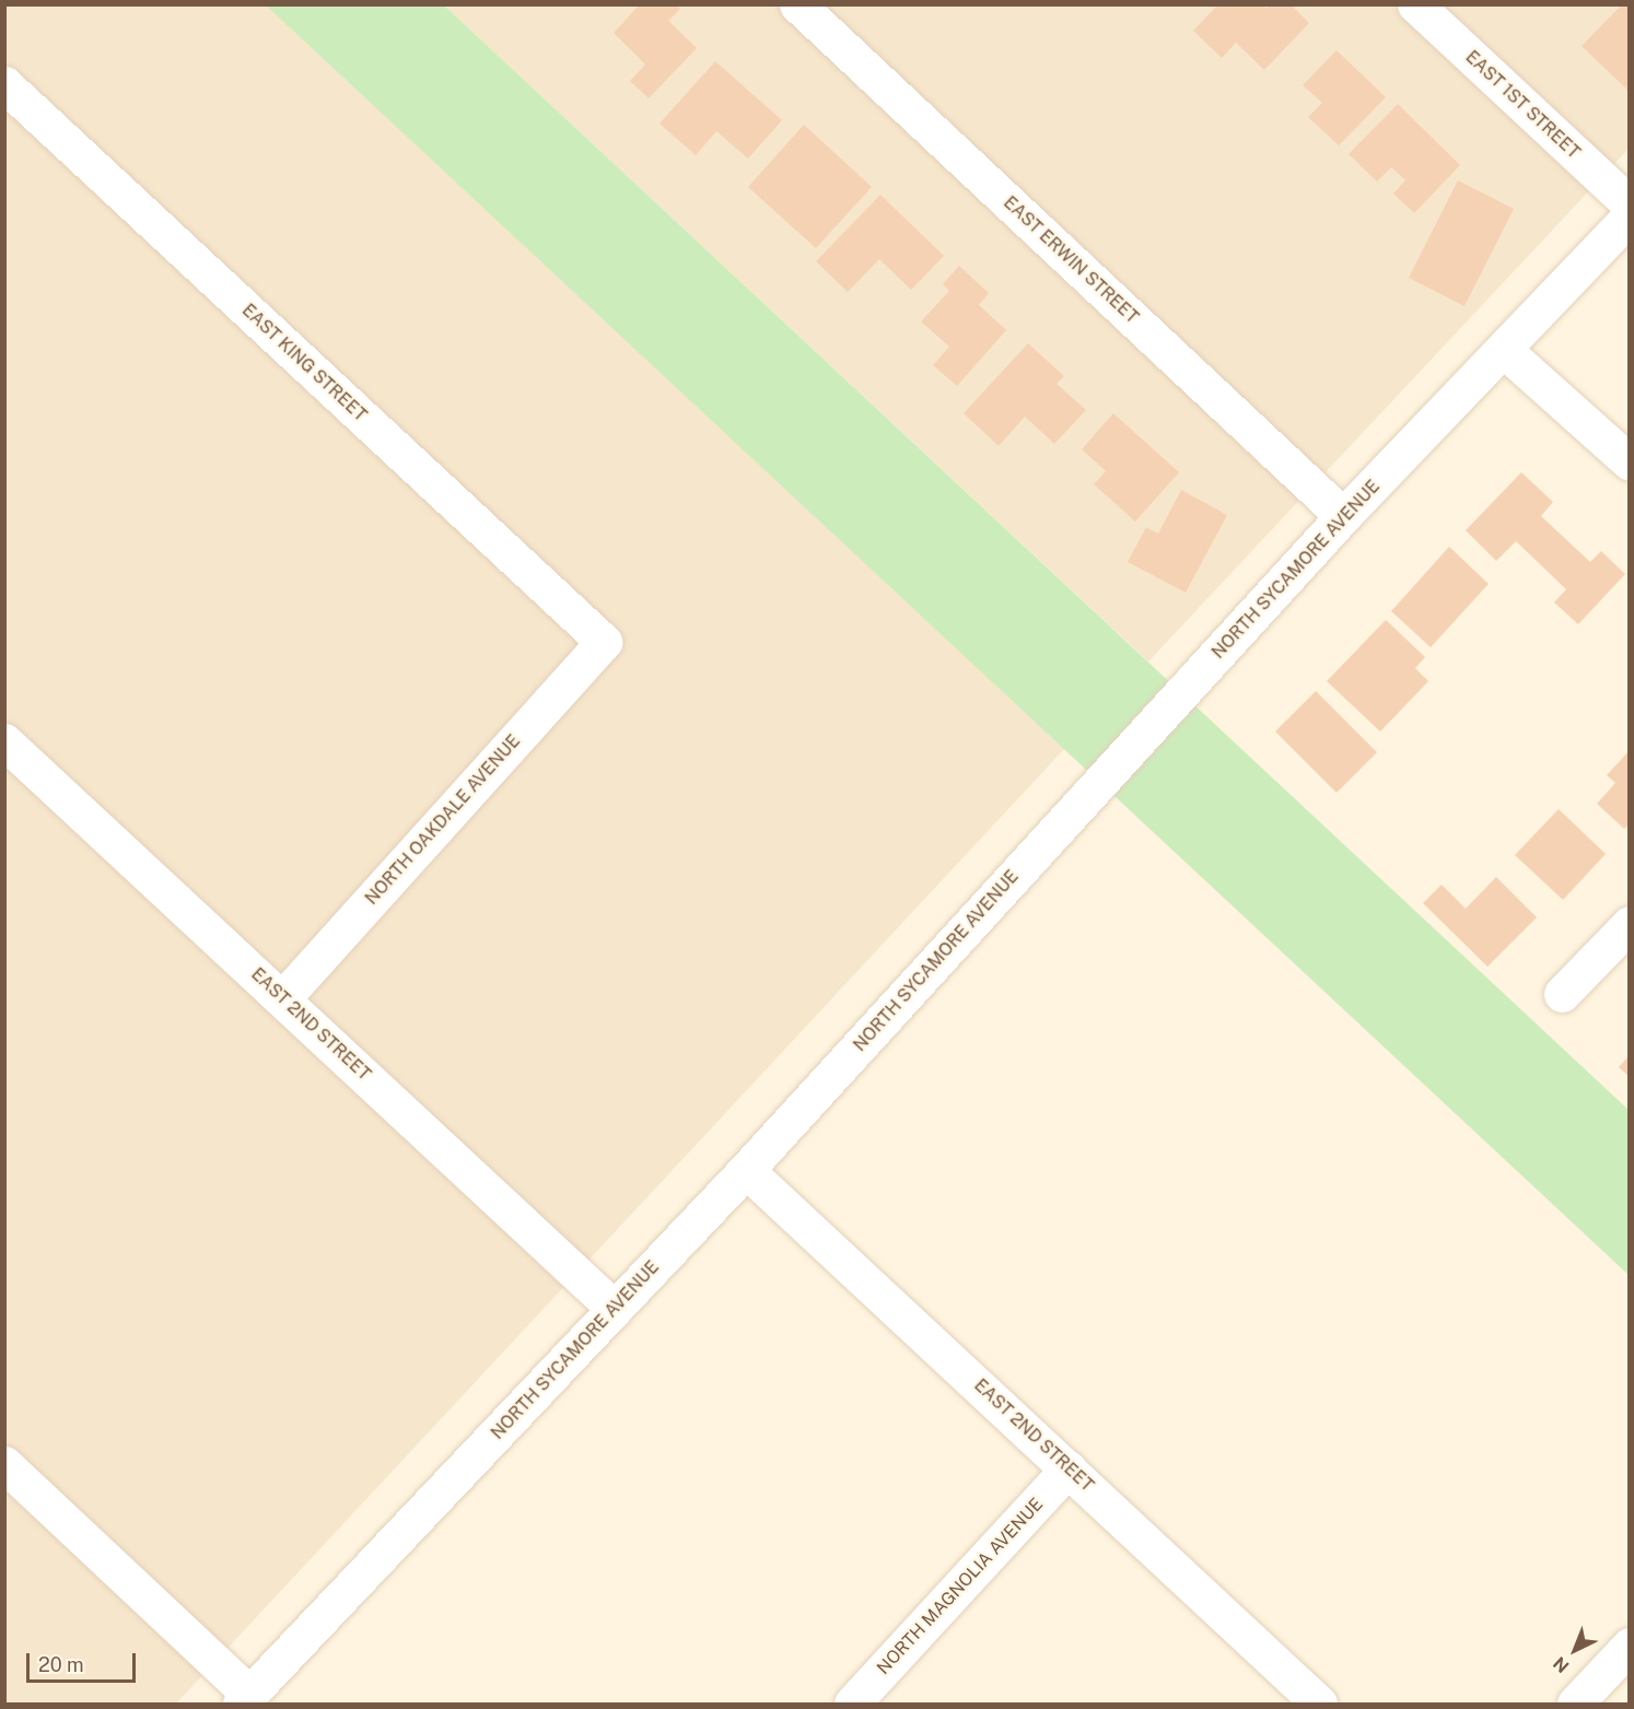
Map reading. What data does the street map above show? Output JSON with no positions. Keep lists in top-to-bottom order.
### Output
{
  "streets": {
    "street": [
      "EAST 1ST STREET",
      "EAST ERWIN STREET",
      "EAST KING STREET",
      "NORTH SYCAMORE AVENUE",
      "NORTH OAKDALE AVENUE",
      "EAST 2ND STREET",
      "NORTH MAGNOLIA AVENUE"
    ]
  },
  "crossings": [
    ["EAST ERWIN STREET", "NORTH SYCAMORE AVENUE"],
    ["EAST KING STREET", "NORTH OAKDALE AVENUE"],
    ["NORTH SYCAMORE AVENUE", "EAST 2ND STREET"],
    ["NORTH OAKDALE AVENUE", "EAST 2ND STREET"],
    ["EAST 2ND STREET", "NORTH MAGNOLIA AVENUE"]
  ],
  "scale_bar": "20 m",
  "north": "bottom left"
}
